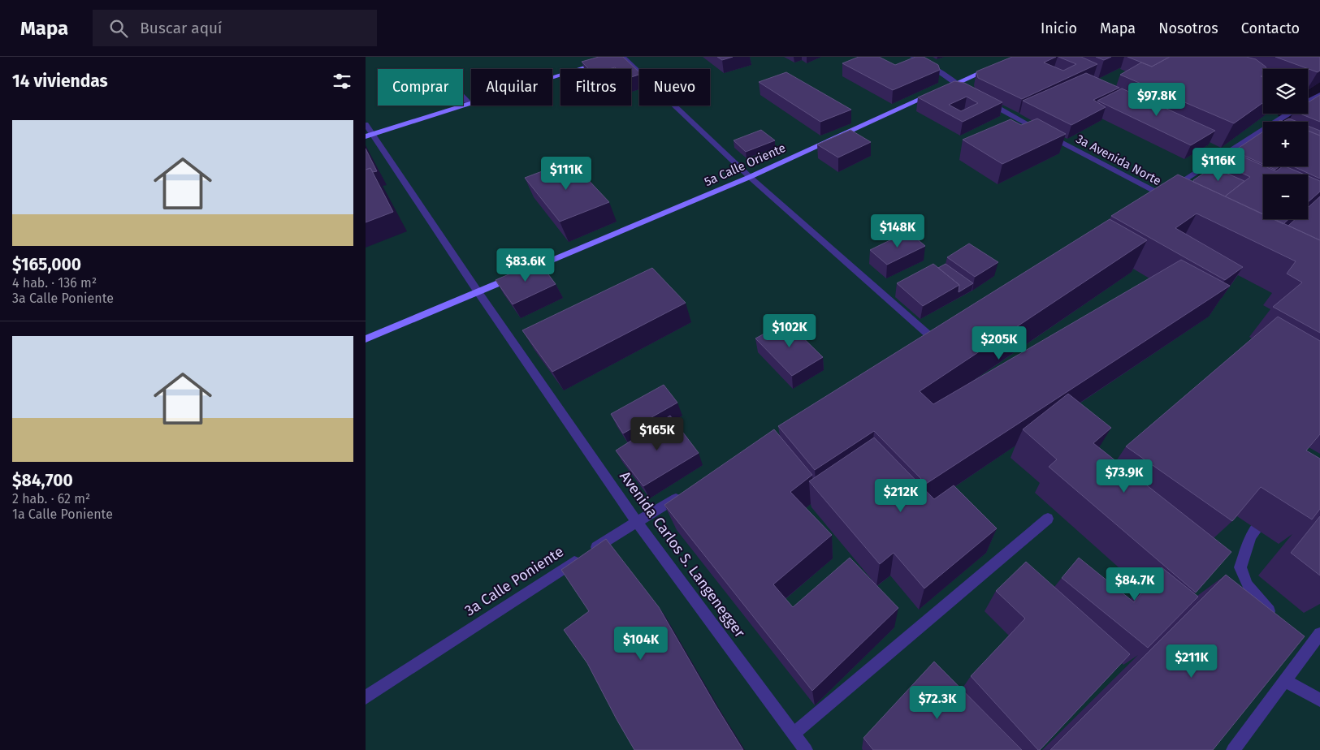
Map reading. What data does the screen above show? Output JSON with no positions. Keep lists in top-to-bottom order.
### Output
{
  "streets": {
    "main road": ["5a Calle Oriente"],
    "street": ["3a Avenida Norte", "Avenida Carlos S. Langenegger", "3a Calle Poniente"]
  },
  "crossings": [
    ["3a Avenida Norte", "5a Calle Oriente"],
    ["5a Calle Oriente", "Avenida Carlos S. Langenegger"],
    ["Avenida Carlos S. Langenegger", "3a Calle Poniente"]
  ],
  "page": {
    "header": "Mapa",
    "search": "Buscar aquí",
    "nav": [
      "Inicio",
      "Mapa",
      "Nosotros",
      "Contacto"
    ],
    "heading": "14 viviendas",
    "map_buttons": ["+", "−"],
    "chip": [
      "Comprar",
      "Alquilar",
      "Filtros",
      "Nuevo"
    ],
    "price": [
      "$97.8K",
      "$116K",
      "$111K",
      "$148K",
      "$83.6K",
      "$102K",
      "$205K",
      "$165K",
      "$73.9K",
      "$212K",
      "$84.7K",
      "$104K",
      "$211K",
      "$72.3K"
    ],
    "list": [
      {
        "name": "$165,000",
        "note": "4 hab. · 136 m² · 3a Calle Poniente"
      },
      {
        "name": "$84,700",
        "note": "2 hab. · 62 m² · 1a Calle Poniente"
      }
    ]
  }
}
